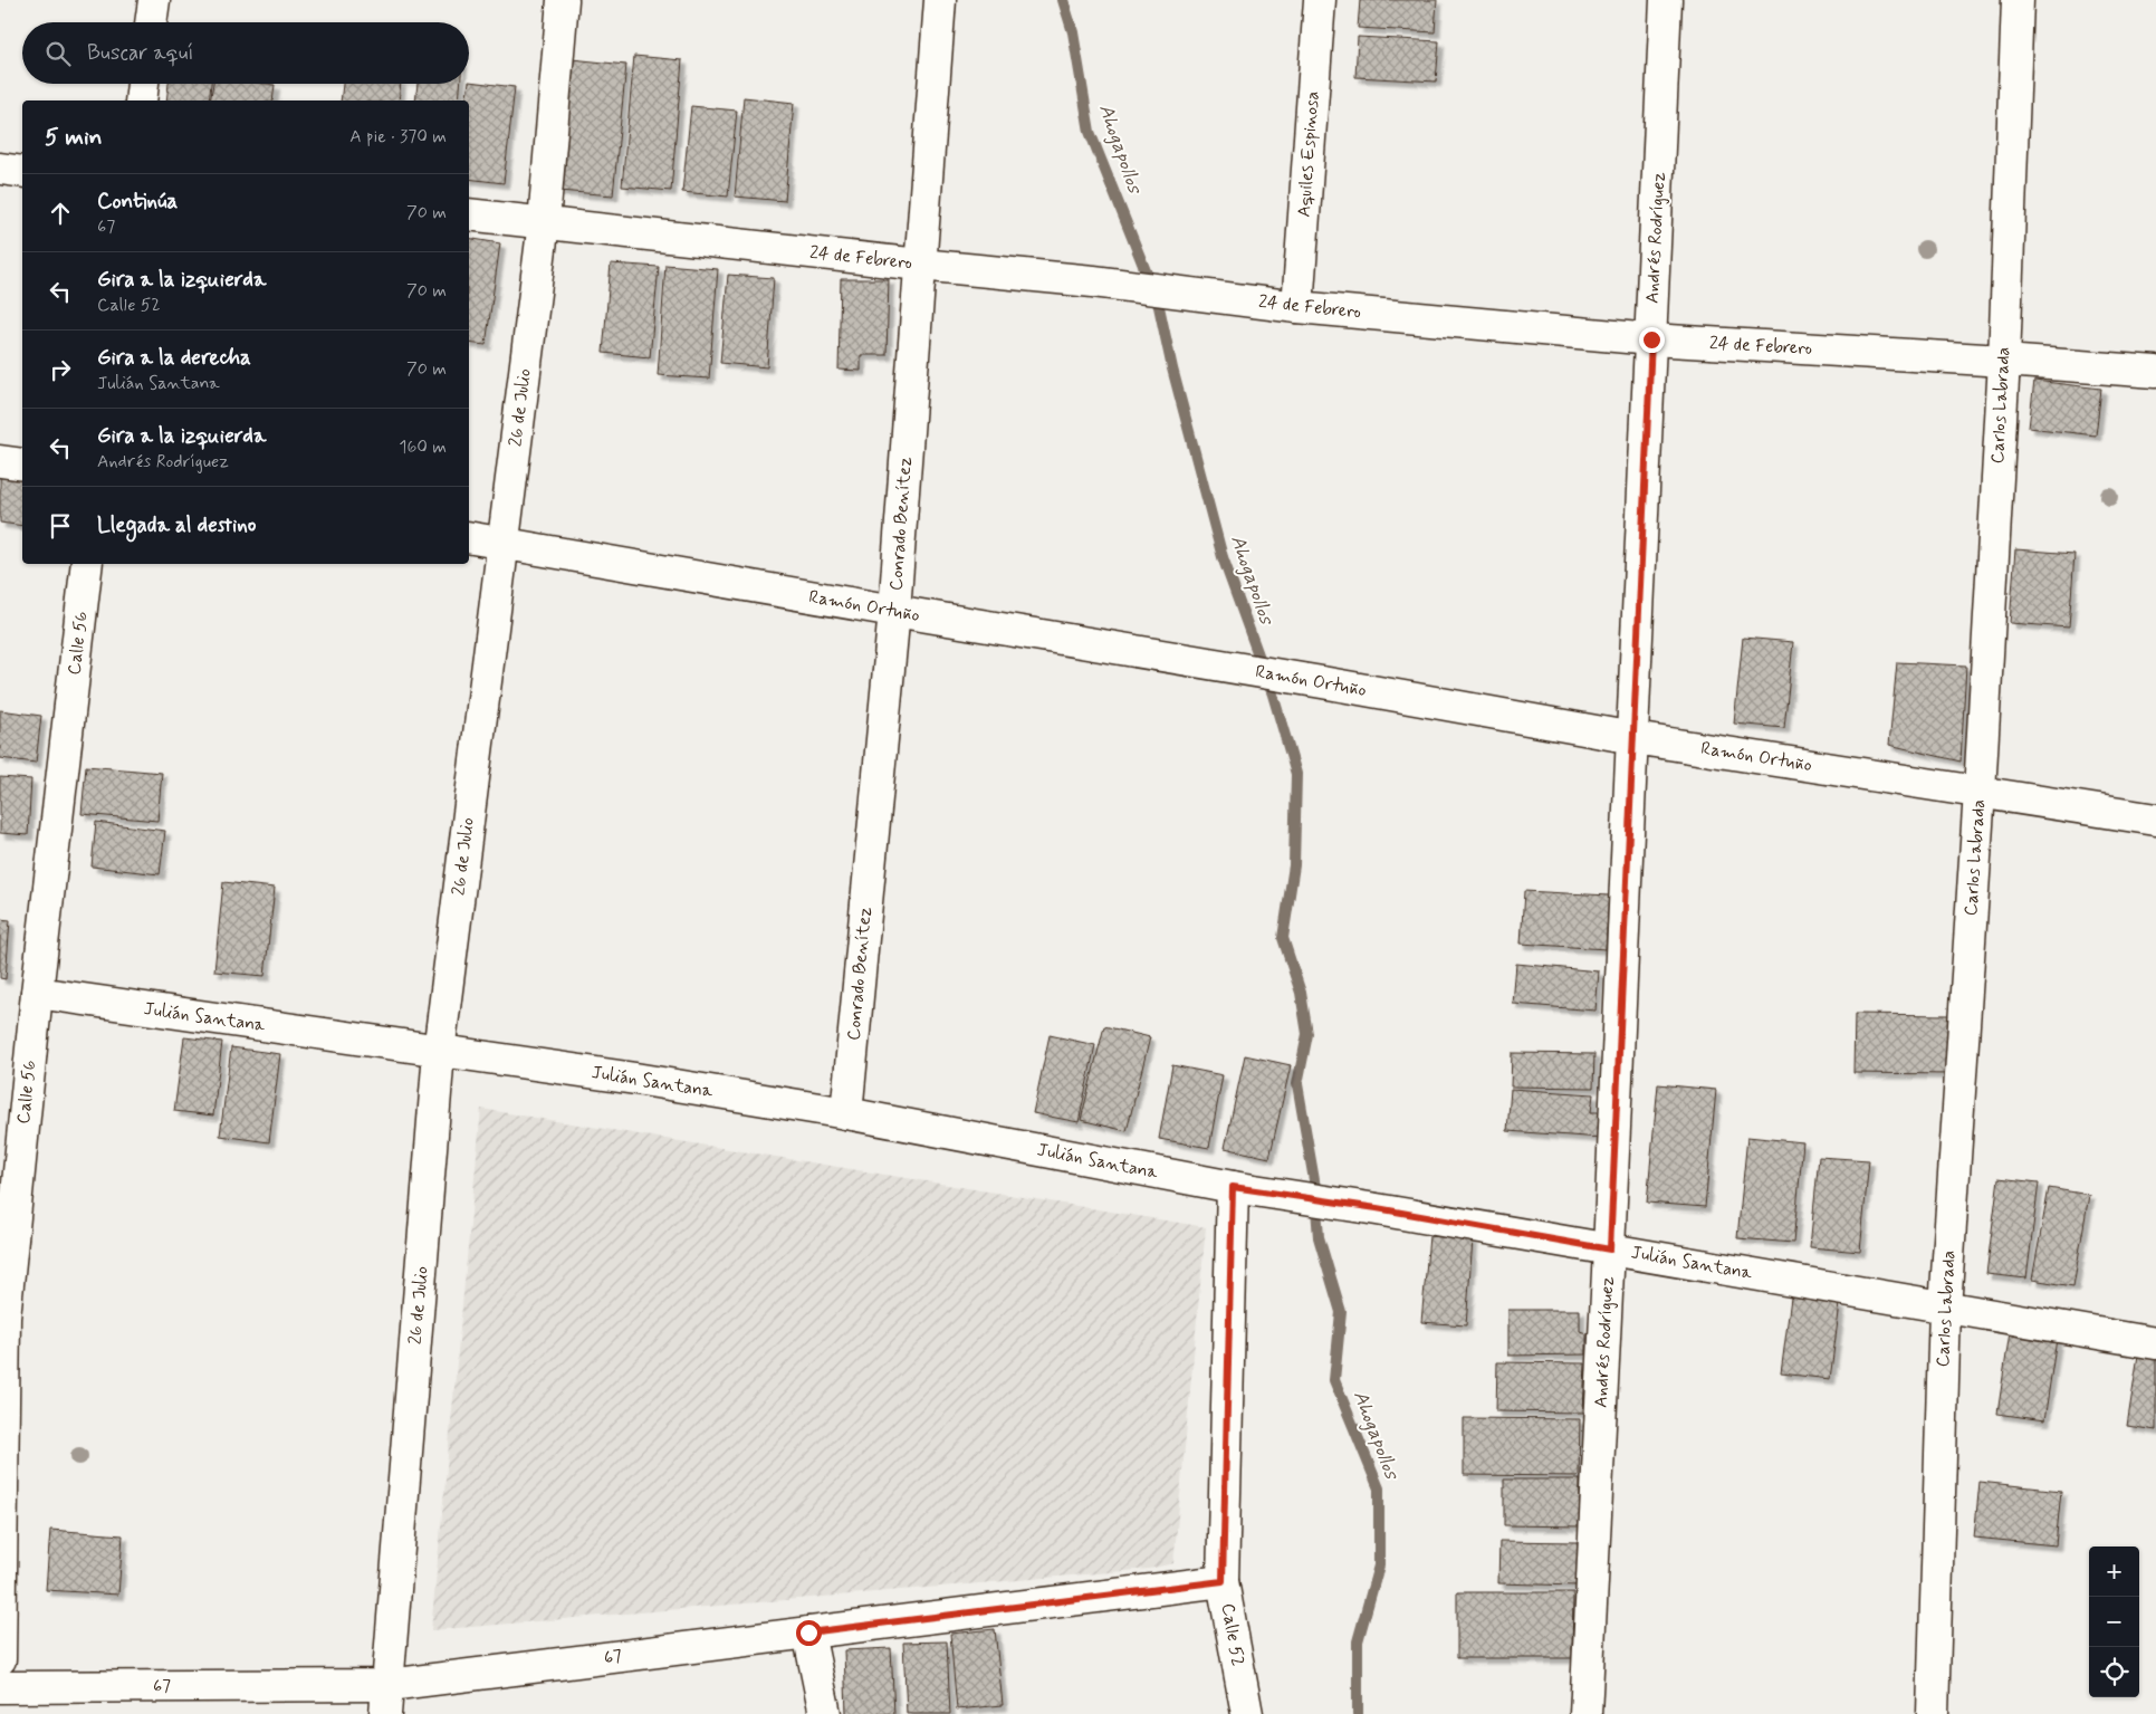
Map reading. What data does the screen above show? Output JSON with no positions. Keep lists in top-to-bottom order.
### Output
{
  "streets": {
    "street": [
      "Aquiles Espinosa",
      "Andrés Rodríguez",
      "24 de Febrero",
      "Carlos Labrada",
      "26 de Julio",
      "Conrado Benítez",
      "Ramón Ortuño",
      "Calle 56",
      "Julián Santana",
      "Calle 52",
      "67"
    ]
  },
  "crossings": [
    ["Aquiles Espinosa", "24 de Febrero"],
    ["Andrés Rodríguez", "24 de Febrero"],
    ["Andrés Rodríguez", "Ramón Ortuño"],
    ["Andrés Rodríguez", "Julián Santana"],
    ["24 de Febrero", "Carlos Labrada"],
    ["24 de Febrero", "26 de Julio"],
    ["24 de Febrero", "Conrado Benítez"],
    ["Carlos Labrada", "Ramón Ortuño"],
    ["Carlos Labrada", "Julián Santana"],
    ["26 de Julio", "Ramón Ortuño"],
    ["26 de Julio", "Julián Santana"],
    ["26 de Julio", "67"],
    ["Conrado Benítez", "Ramón Ortuño"],
    ["Conrado Benítez", "Julián Santana"],
    ["Calle 56", "Julián Santana"],
    ["Julián Santana", "Calle 52"],
    ["Calle 52", "67"]
  ],
  "water": ["Ahogapollos"],
  "page": {
    "search": "Buscar aquí",
    "heading": ["5 min", "A pie · 370 m"],
    "list": [
      ["Continúa", "67", "70 m"],
      ["Gira a la izquierda", "Calle 52", "70 m"],
      ["Gira a la derecha", "Julián Santana", "70 m"],
      ["Gira a la izquierda", "Andrés Rodríguez", "160 m"],
      "Llegada al destino"
    ],
    "map_buttons": ["+", "−"]
  }
}
